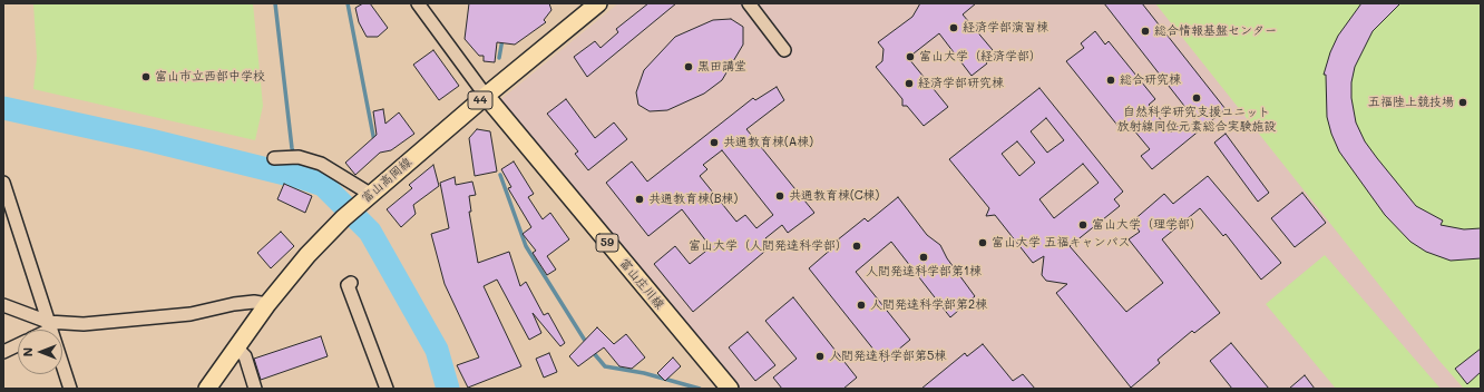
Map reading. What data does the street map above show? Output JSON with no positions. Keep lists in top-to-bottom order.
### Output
{
  "streets": {
    "main road": [
      "44",
      "富山高岡線",
      "59",
      "富山庄川線"
    ]
  },
  "crossings": [
    ["富山高岡線", "富山庄川線"]
  ],
  "places": [
    "経済学部演習棟",
    "総合情報基盤センター",
    "富山大学（経済学部）",
    "黒田講堂",
    "富山市立西部中学校",
    "総合研究棟",
    "経済学部研究棟",
    "自然科学研究支援ユニット 放射線同位元素総合実験施設",
    "五福陸上競技場",
    "共通教育棟(A棟)",
    "共通教育棟(C棟)",
    "共通教育棟(B棟)",
    "富山大学（理学部）",
    "富山大学 五福キャンパス",
    "富山大学（人間発達科学部）",
    "人間発達科学部第1棟",
    "人間発達科学部第2棟",
    "人間発達科学部第5棟"
  ],
  "north": "left"
}
